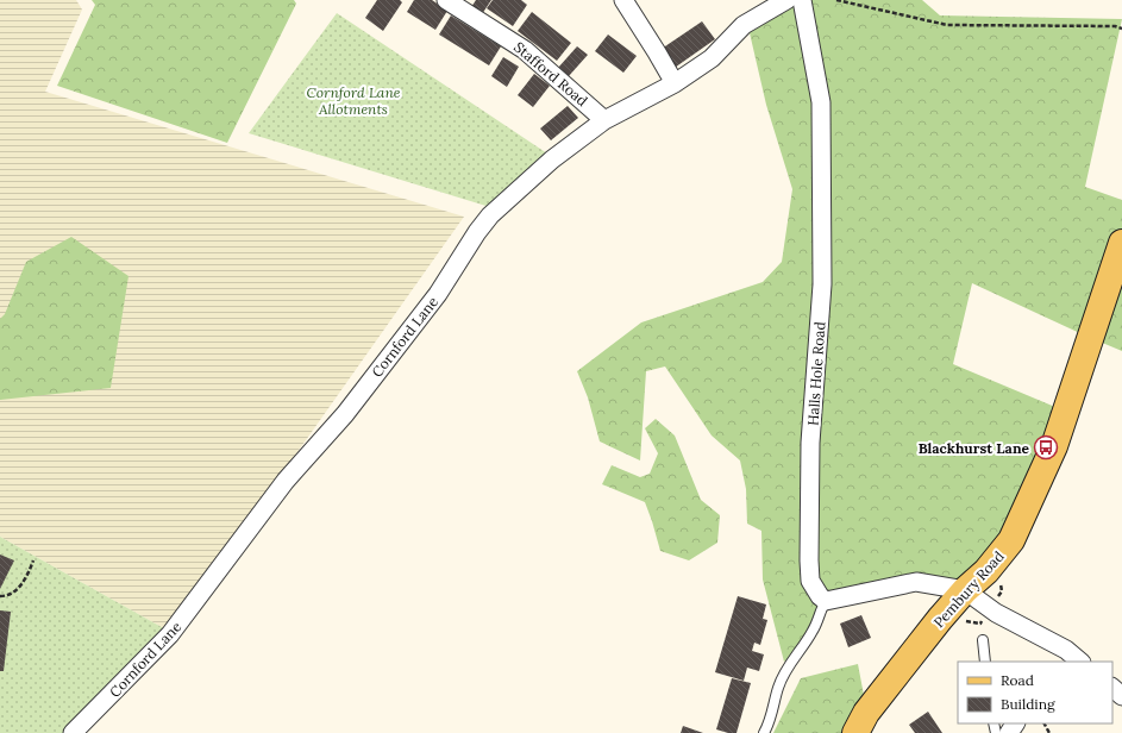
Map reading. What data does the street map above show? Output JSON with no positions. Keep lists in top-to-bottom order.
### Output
{
  "streets": {
    "main road": ["Pembury Road"],
    "street": ["Stafford Road", "Cornford Lane", "Halls Hole Road"]
  },
  "crossings": [
    ["Stafford Road", "Cornford Lane"]
  ],
  "parks": ["Cornford Lane Allotments"],
  "places": {
    "bus stop": ["Blackhurst Lane"]
  },
  "legend": ["Road", "Building"]
}
